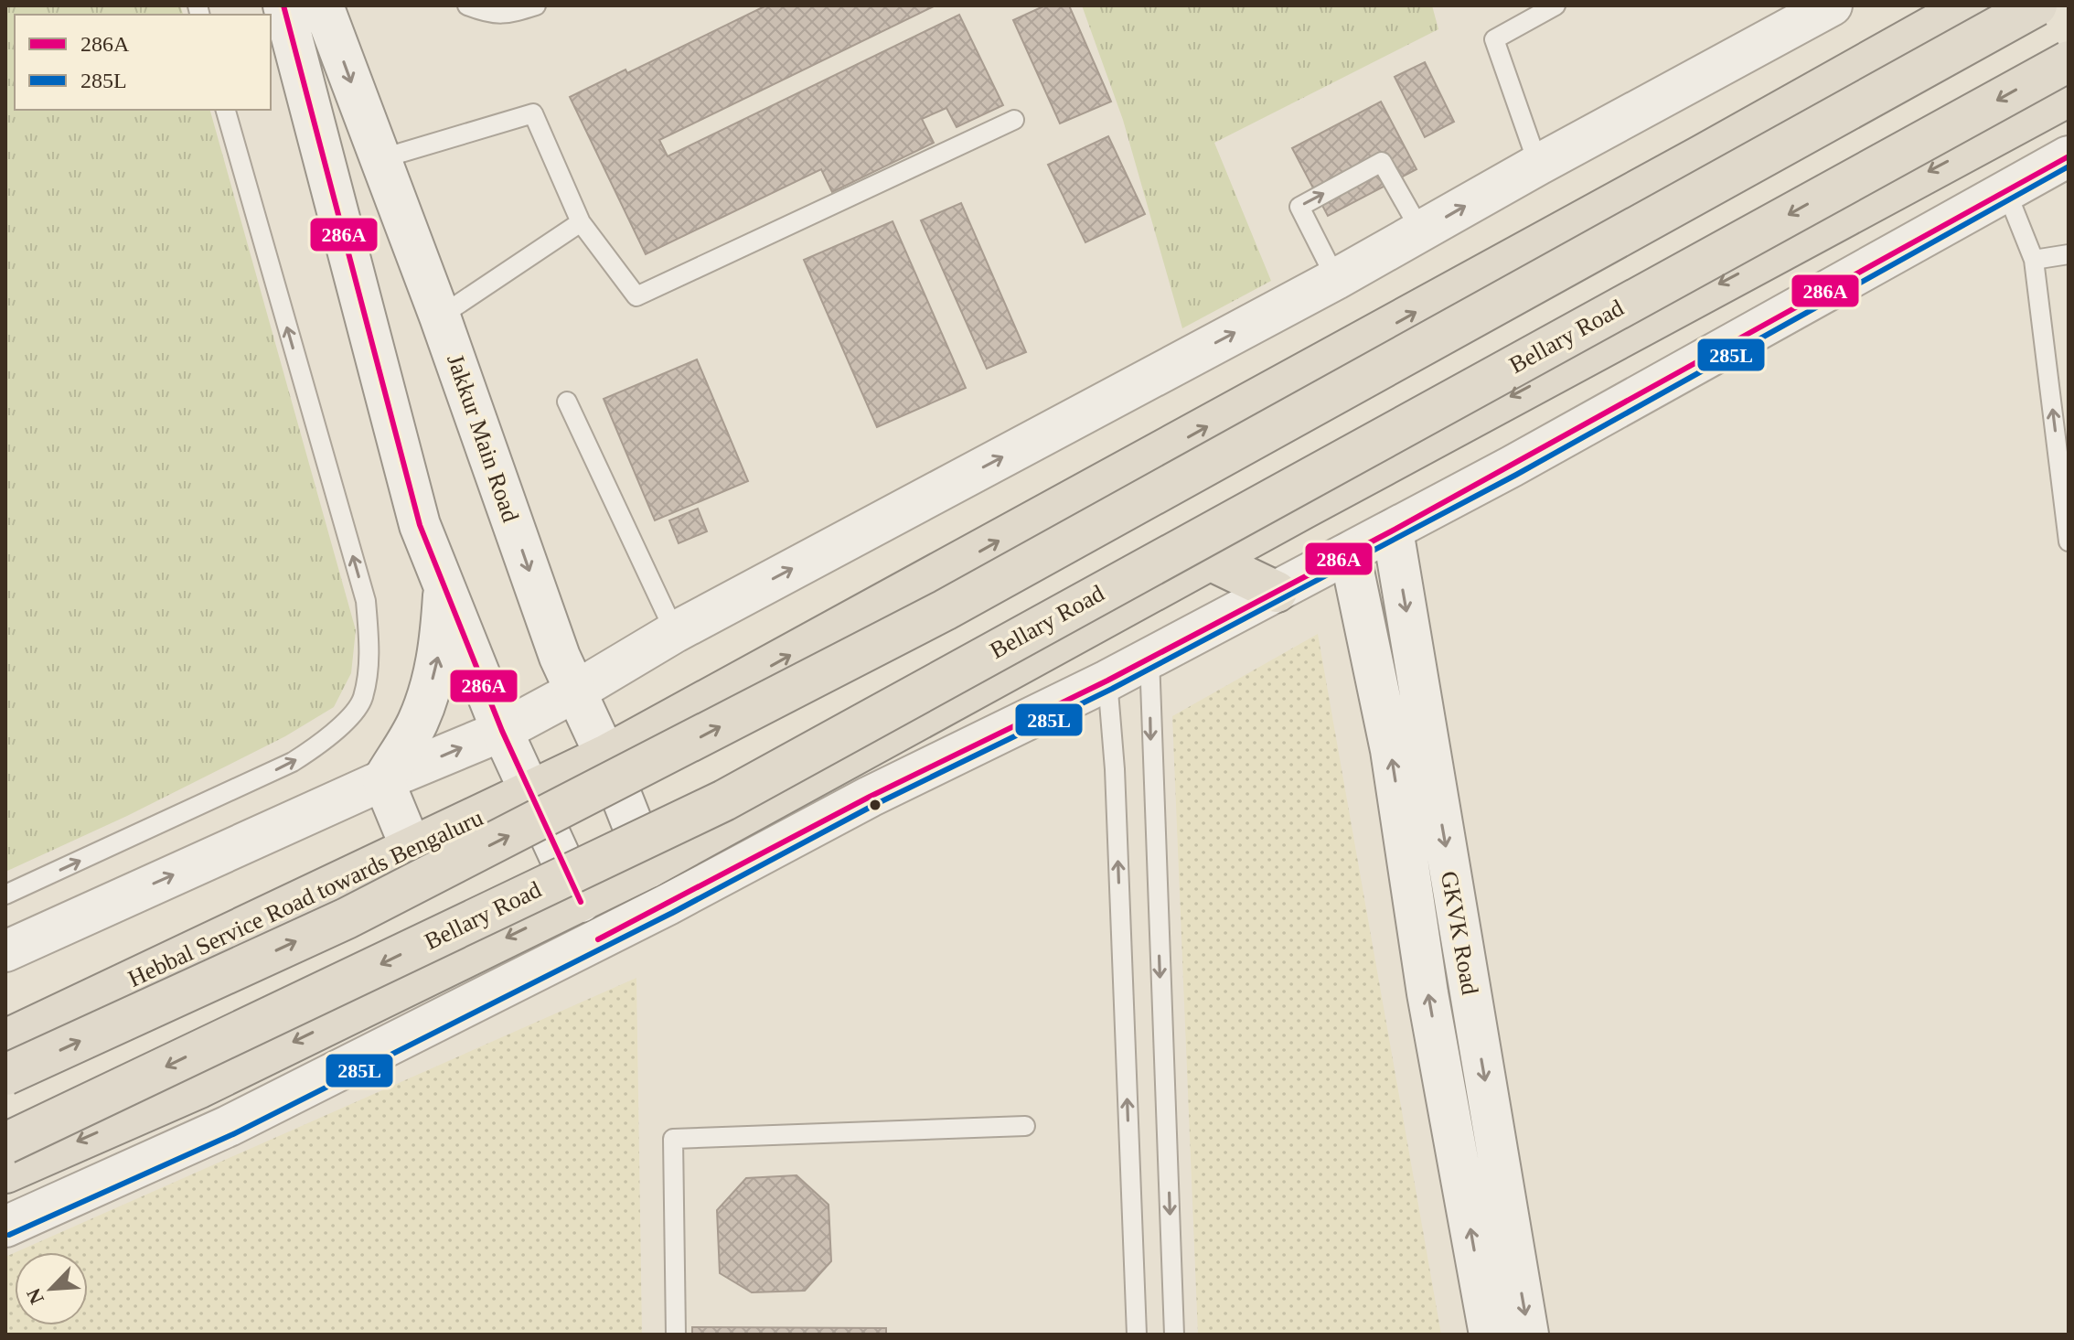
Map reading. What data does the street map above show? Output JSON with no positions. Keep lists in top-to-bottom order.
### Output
{
  "streets": {
    "highway": ["Bellary Road", "Hebbal Service Road towards Bengaluru"],
    "street": ["Jakkur Main Road", "GKVK Road"]
  },
  "crossings": [
    ["Bellary Road", "Jakkur Main Road"],
    ["Jakkur Main Road", "Hebbal Service Road towards Bengaluru"]
  ],
  "lines": ["transit line 286A", "transit line 285L"],
  "legend": ["286A", "285L"],
  "north": "bottom left"
}
